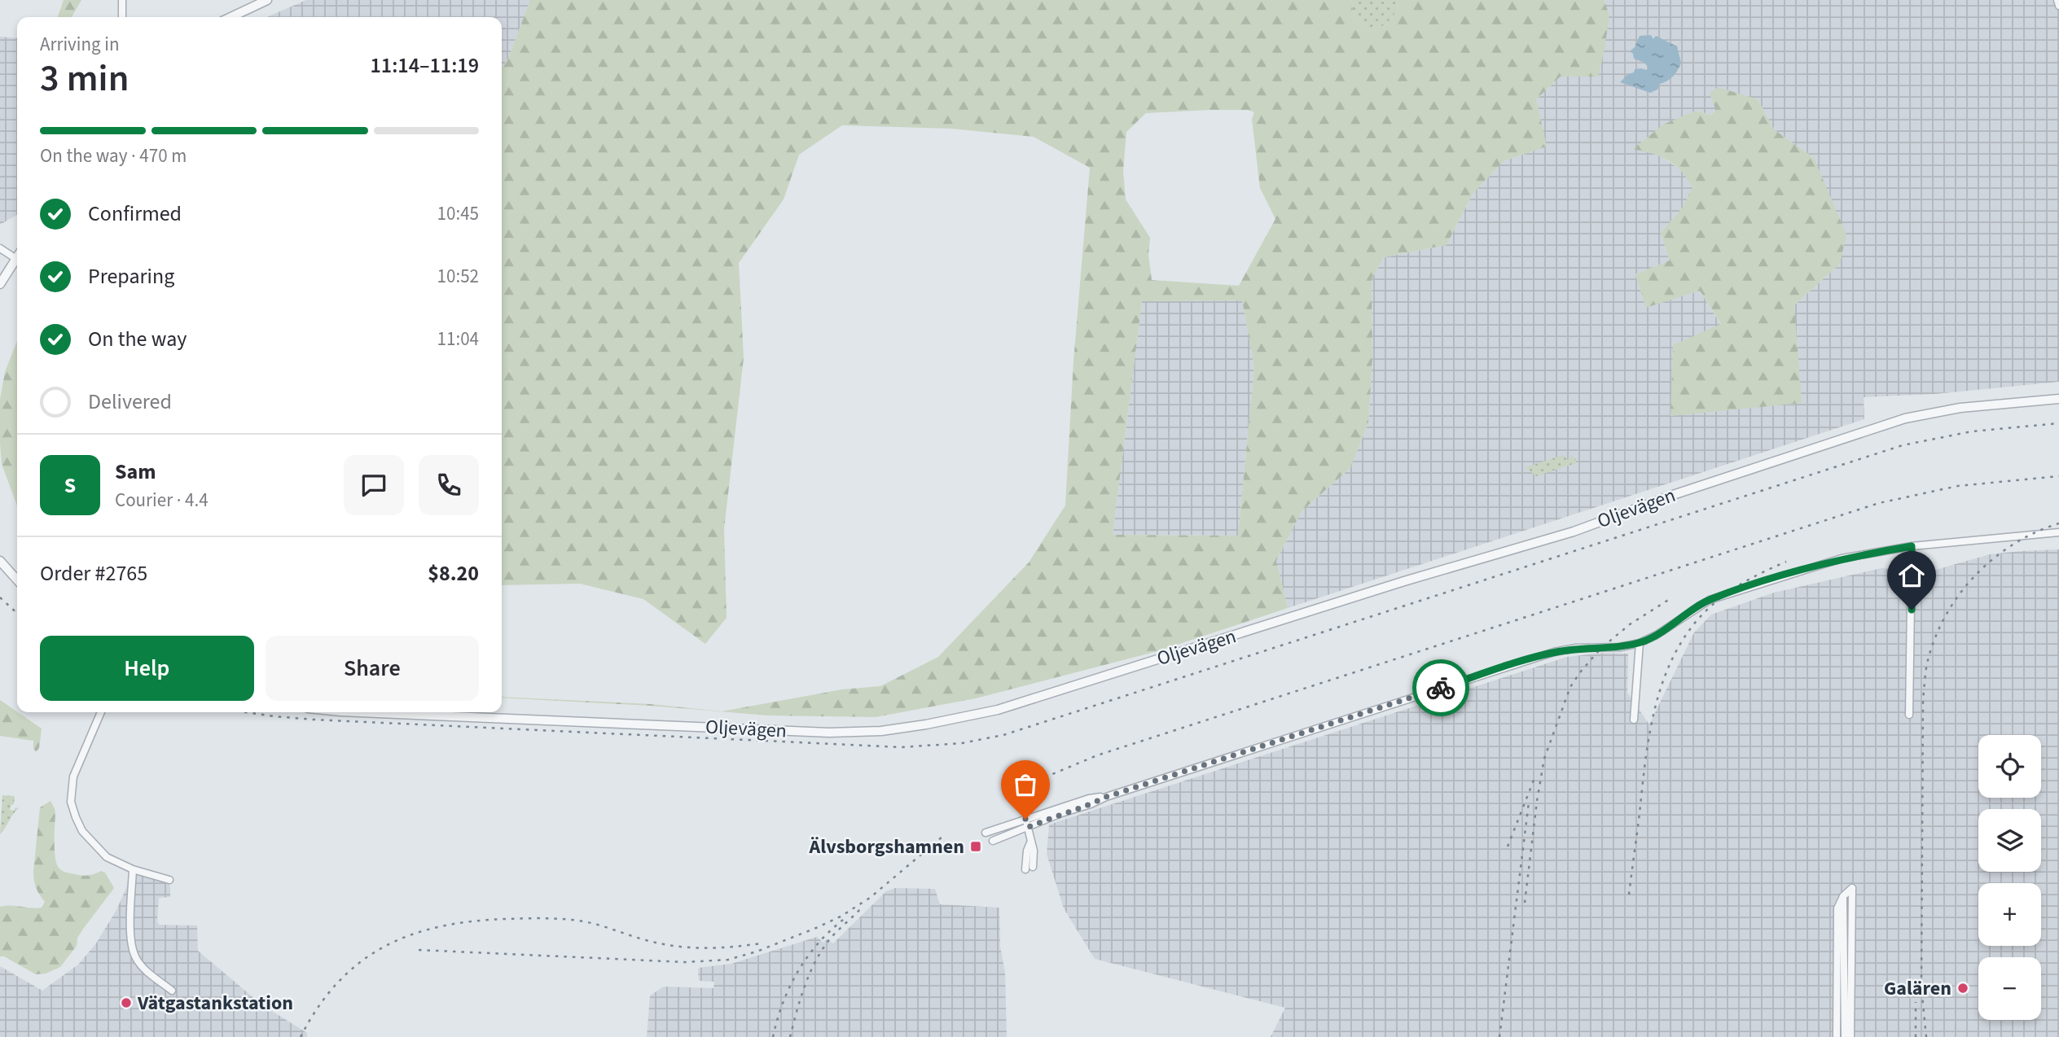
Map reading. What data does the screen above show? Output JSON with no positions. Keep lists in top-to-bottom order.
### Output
{
  "streets": {
    "street": ["Oljevägen"]
  },
  "places": {
    "transit": ["Älvsborgshamnen"],
    "other": ["Galären", "Vätgastankstation"]
  },
  "page": {
    "heading": ["3 min", "Arriving in", "11:14–11:19"],
    "panel": [
      "Sam",
      "Courier · 4.4",
      "Order #2765",
      "$8.20"
    ],
    "bar": "On the way · 470 m",
    "list": [
      ["Confirmed", "10:45"],
      ["Preparing", "10:52"],
      ["On the way", "11:04"],
      "Delivered"
    ],
    "round": "S",
    "buttons": ["Help", "Share"],
    "map_buttons": ["+", "−"]
  }
}
